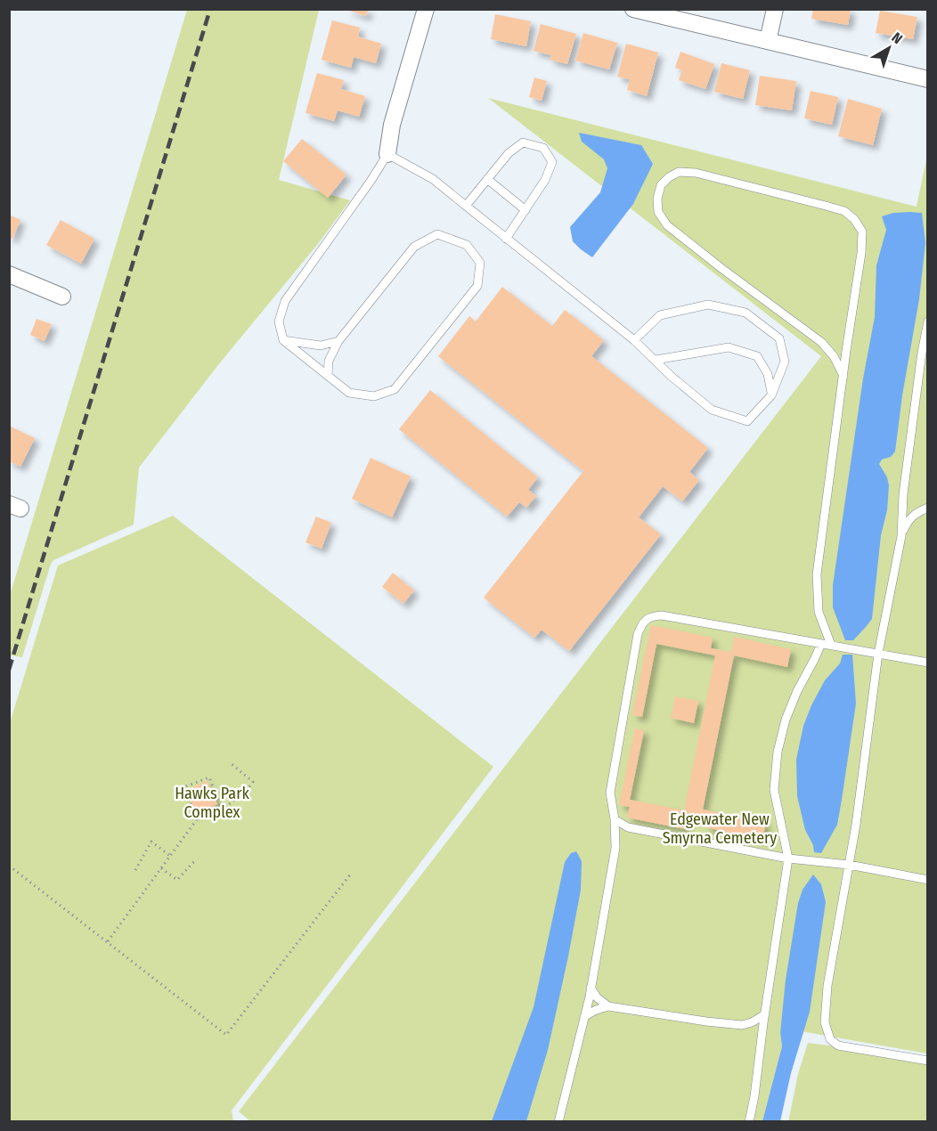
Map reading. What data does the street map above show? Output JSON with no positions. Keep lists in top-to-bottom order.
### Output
{
  "parks": ["Hawks Park Complex", "Edgewater New Smyrna Cemetery"],
  "north": "top right"
}
